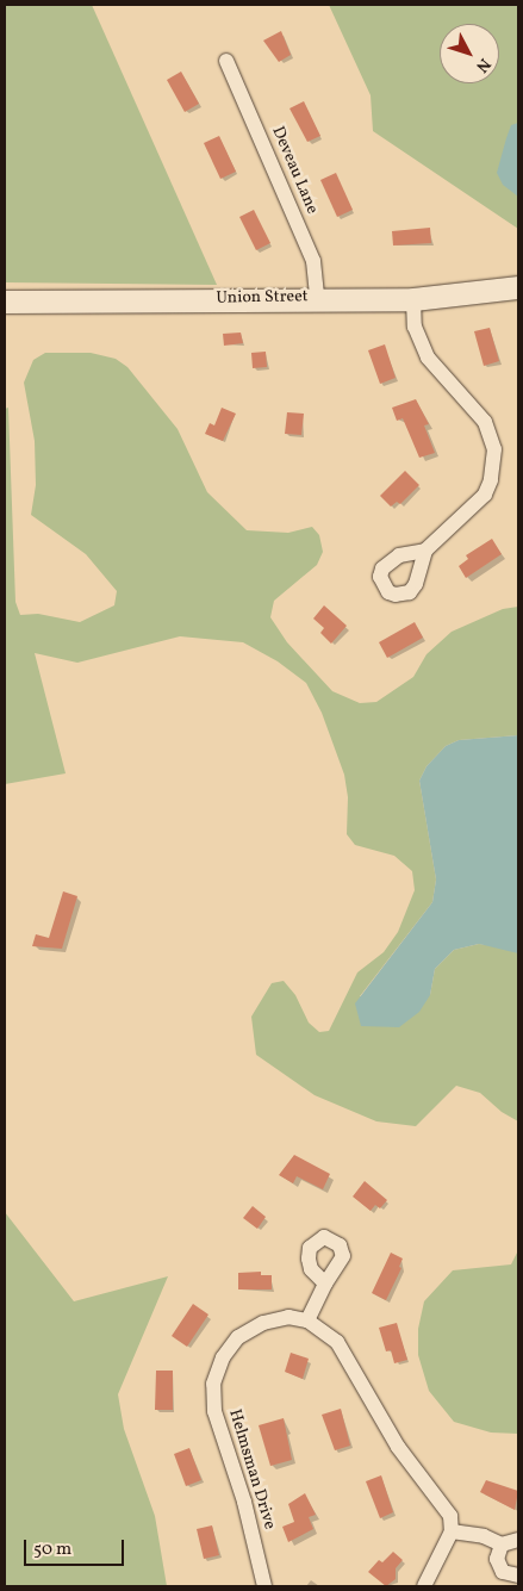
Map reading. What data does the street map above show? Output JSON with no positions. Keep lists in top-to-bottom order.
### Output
{
  "streets": {
    "main road": ["Union Street"],
    "street": ["Deveau Lane", "Helmsman Drive"]
  },
  "crossings": [
    ["Deveau Lane", "Union Street"]
  ],
  "scale_bar": "50 m",
  "north": "bottom right"
}
